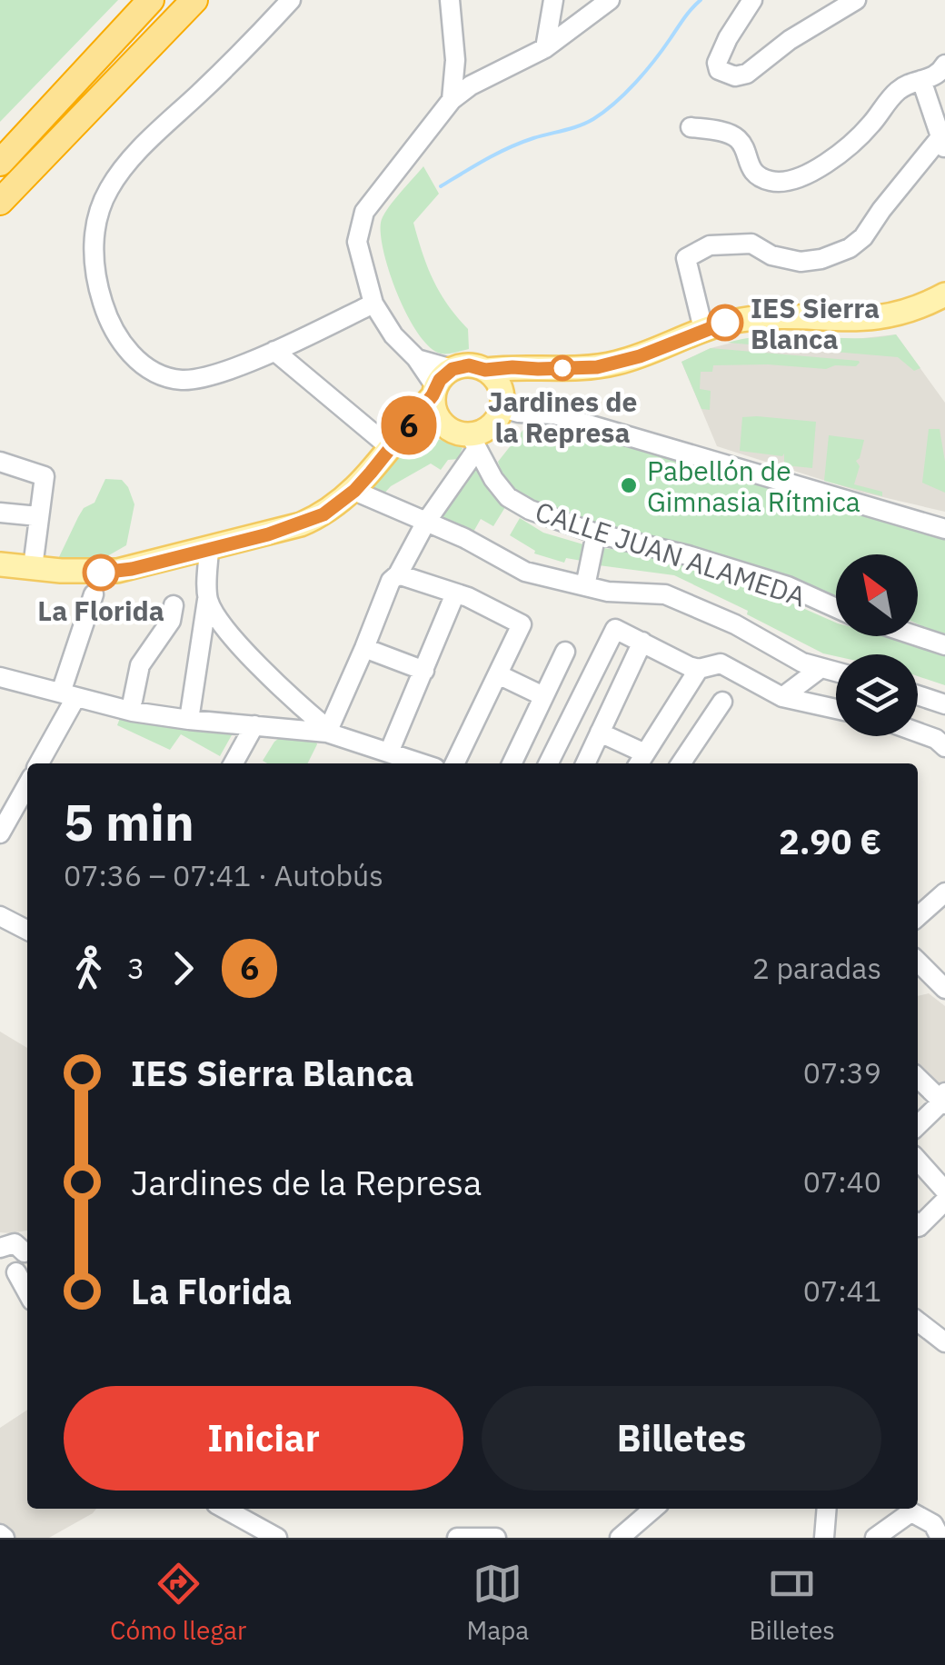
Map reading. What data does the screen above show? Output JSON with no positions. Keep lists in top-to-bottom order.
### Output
{
  "streets": {
    "street": ["CALLE JUAN ALAMEDA"]
  },
  "places": [
    "IES Sierra Blanca",
    "Jardines de la Represa",
    "Pabellón de Gimnasia Rítmica",
    "La Florida"
  ],
  "lines": ["bus line 6"],
  "north": "top left",
  "page": {
    "on_map": "6",
    "heading": ["5 min", "07:36 – 07:41 · Autobús", "2.90 €"],
    "legs": ["3", "6", "2 paradas"],
    "list": [
      {
        "name": "IES Sierra Blanca",
        "value": "07:39"
      },
      {
        "name": "Jardines de la Represa",
        "value": "07:40"
      },
      {
        "name": "La Florida",
        "value": "07:41"
      }
    ],
    "buttons": ["Iniciar", "Billetes"],
    "tabs": ["Cómo llegar", "Mapa", "Billetes"]
  }
}
